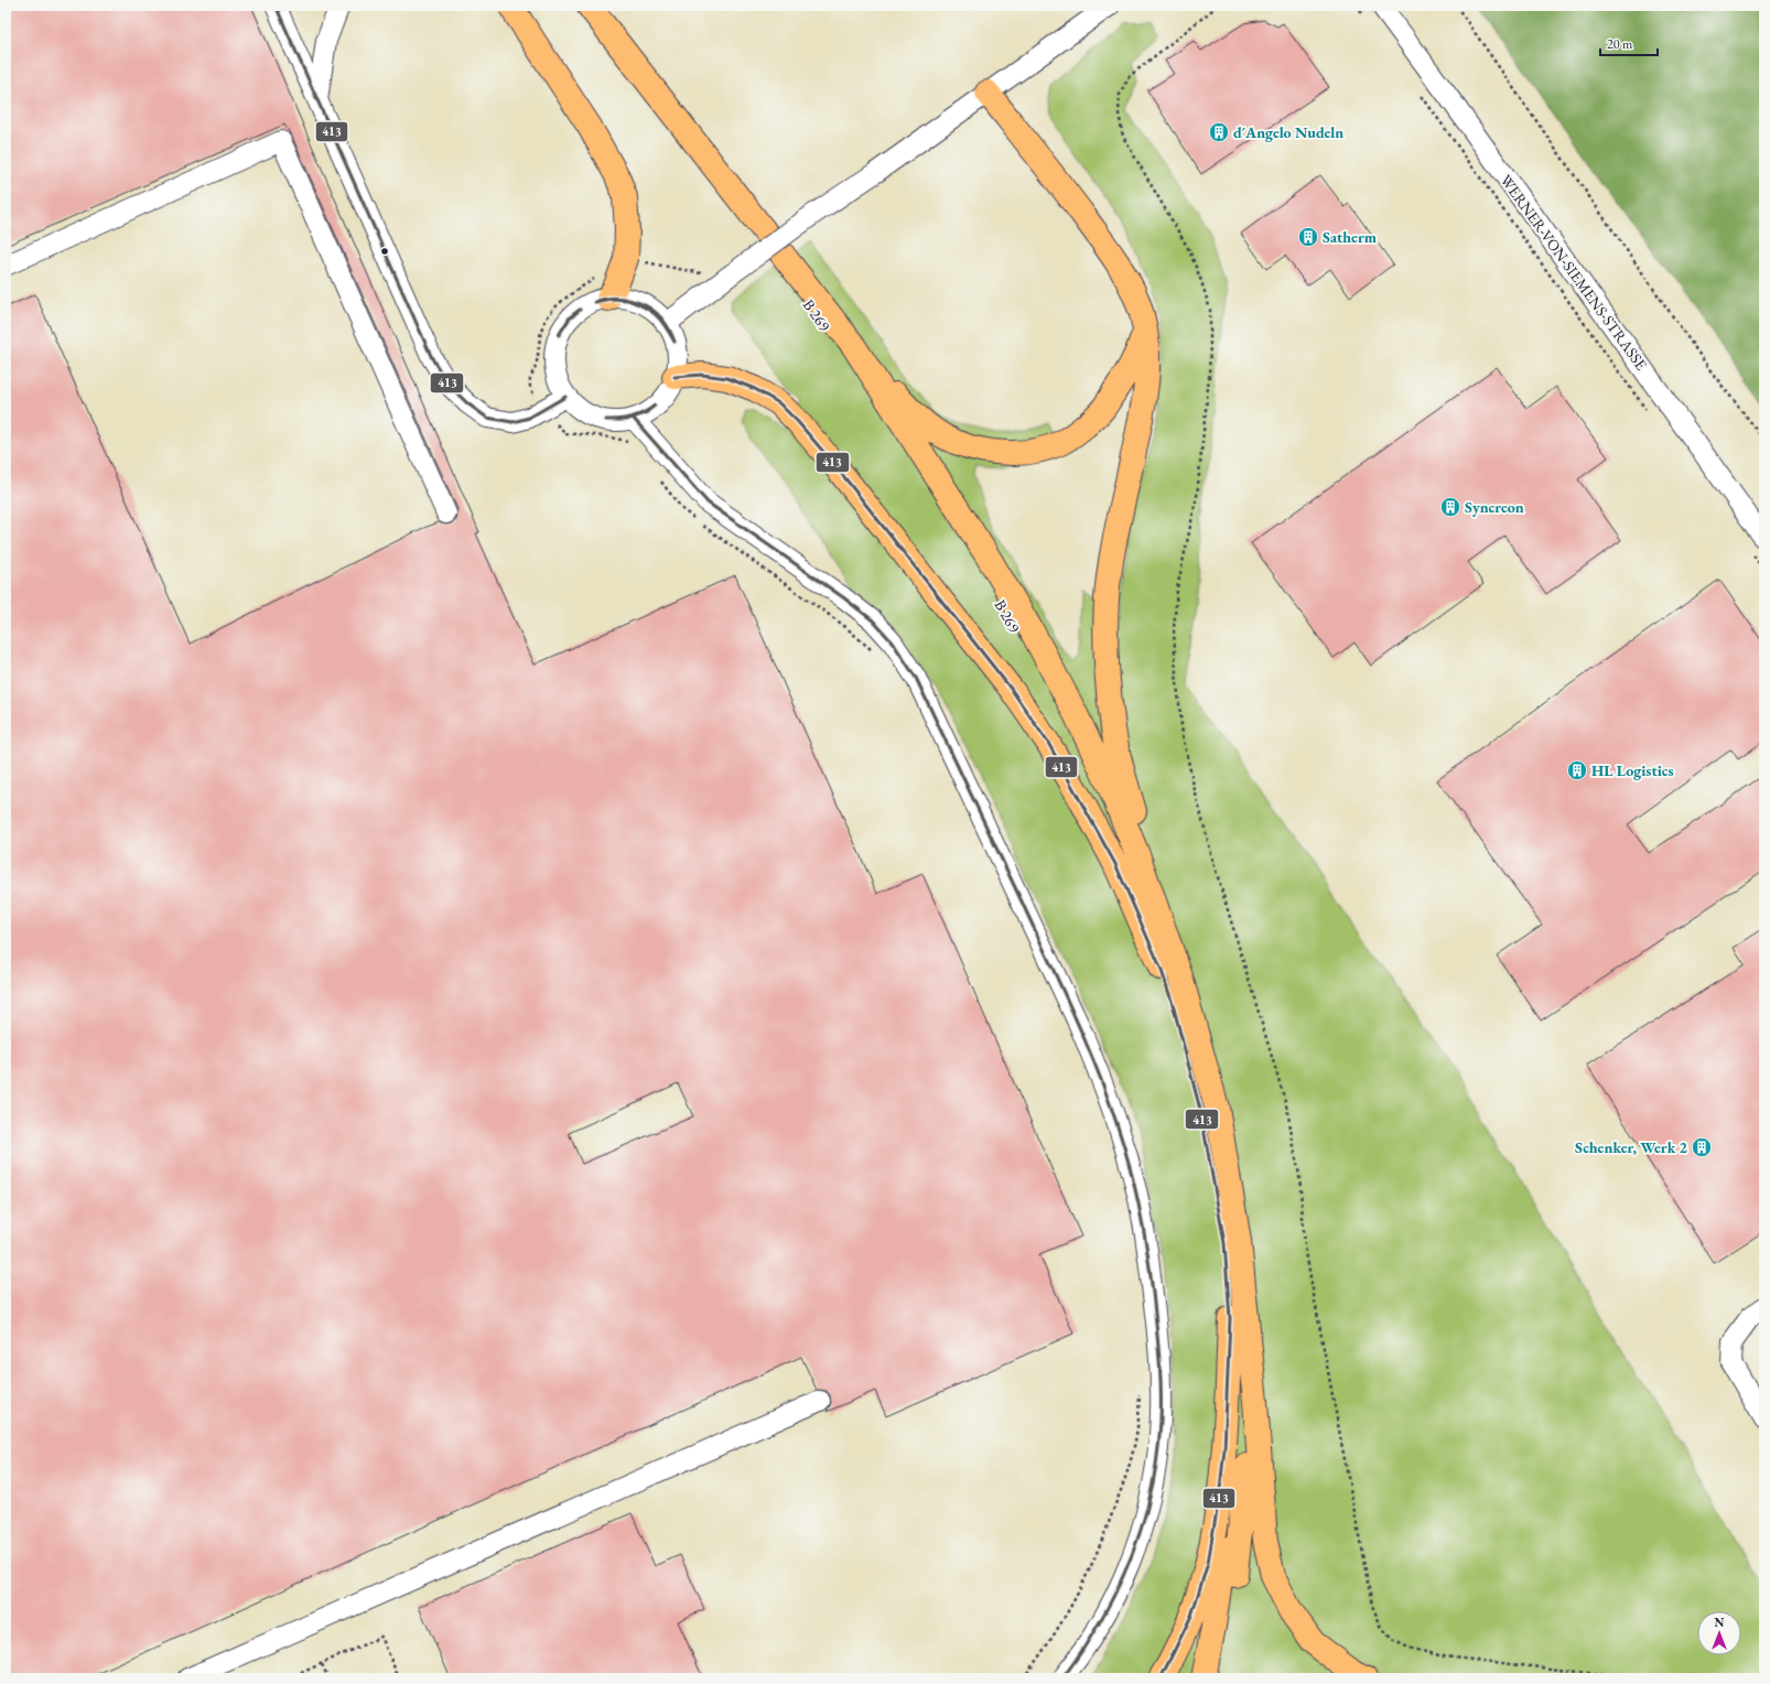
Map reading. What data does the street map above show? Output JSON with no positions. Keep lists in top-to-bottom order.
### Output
{
  "streets": {
    "main road": ["B 269"],
    "street": ["WERNER-VON-SIEMENS-STRASSE"]
  },
  "places": {
    "building": [
      "d´Angelo Nudeln",
      "Satherm",
      "Syncreon",
      "HL Logistics",
      "Schenker, Werk 2"
    ]
  },
  "lines": ["transit line 413"],
  "scale_bar": "20 m",
  "north": "top"
}
